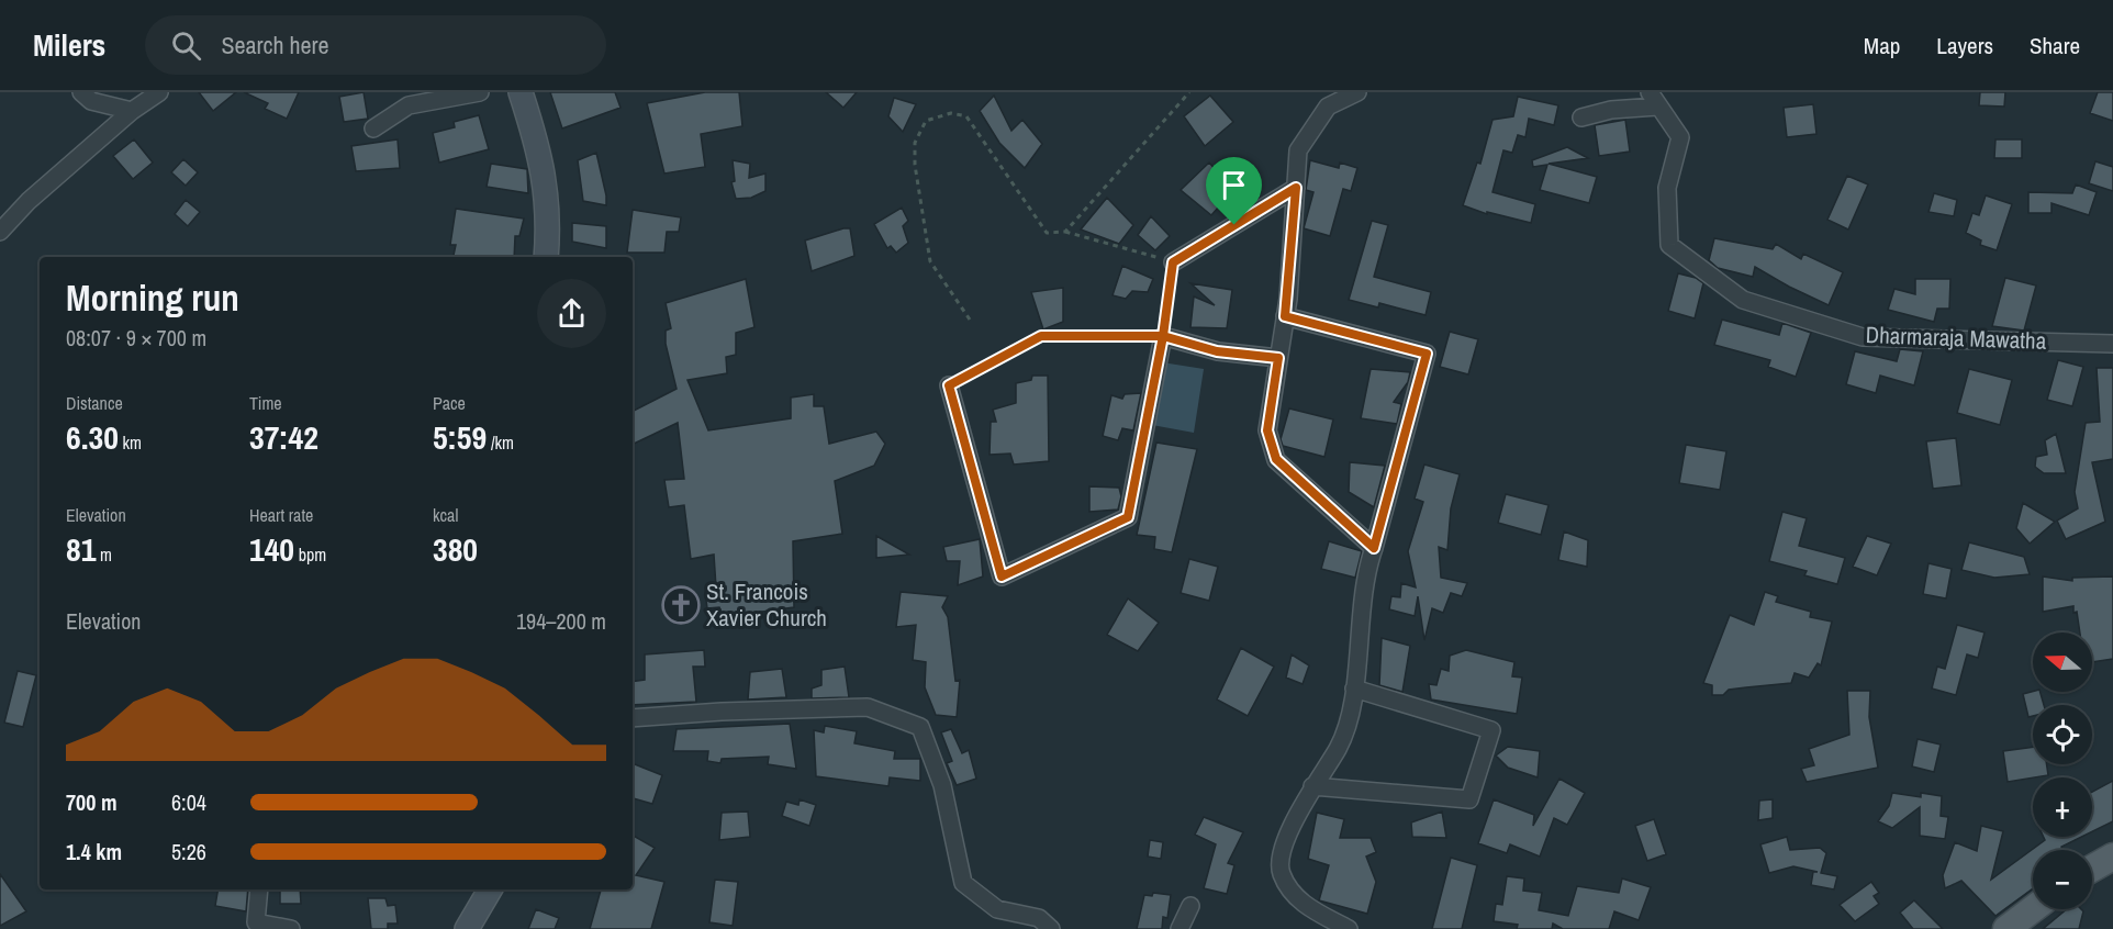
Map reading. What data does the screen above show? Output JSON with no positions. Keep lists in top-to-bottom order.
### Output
{
  "streets": {
    "street": ["Dharmaraja Mawatha"]
  },
  "places": {
    "church": ["St. Francois Xavier Church"]
  },
  "north": "left",
  "page": {
    "header": "Milers",
    "search": "Search here",
    "nav": ["Map", "Layers", "Share"],
    "heading": ["Morning run", "08:07 · 9 × 700 m"],
    "stats": [
      ["Distance", "6.30 km"],
      ["Time", "37:42"],
      ["Pace", "5:59 /km"],
      ["Elevation", "81 m"],
      ["Heart rate", "140 bpm"],
      ["kcal", "380"]
    ],
    "chart": ["Elevation", "194–200 m"],
    "map_buttons": ["+", "−"],
    "list": [
      {
        "name": "700 m",
        "note": "6:04"
      },
      {
        "name": "1.4 km",
        "note": "5:26"
      }
    ]
  }
}
